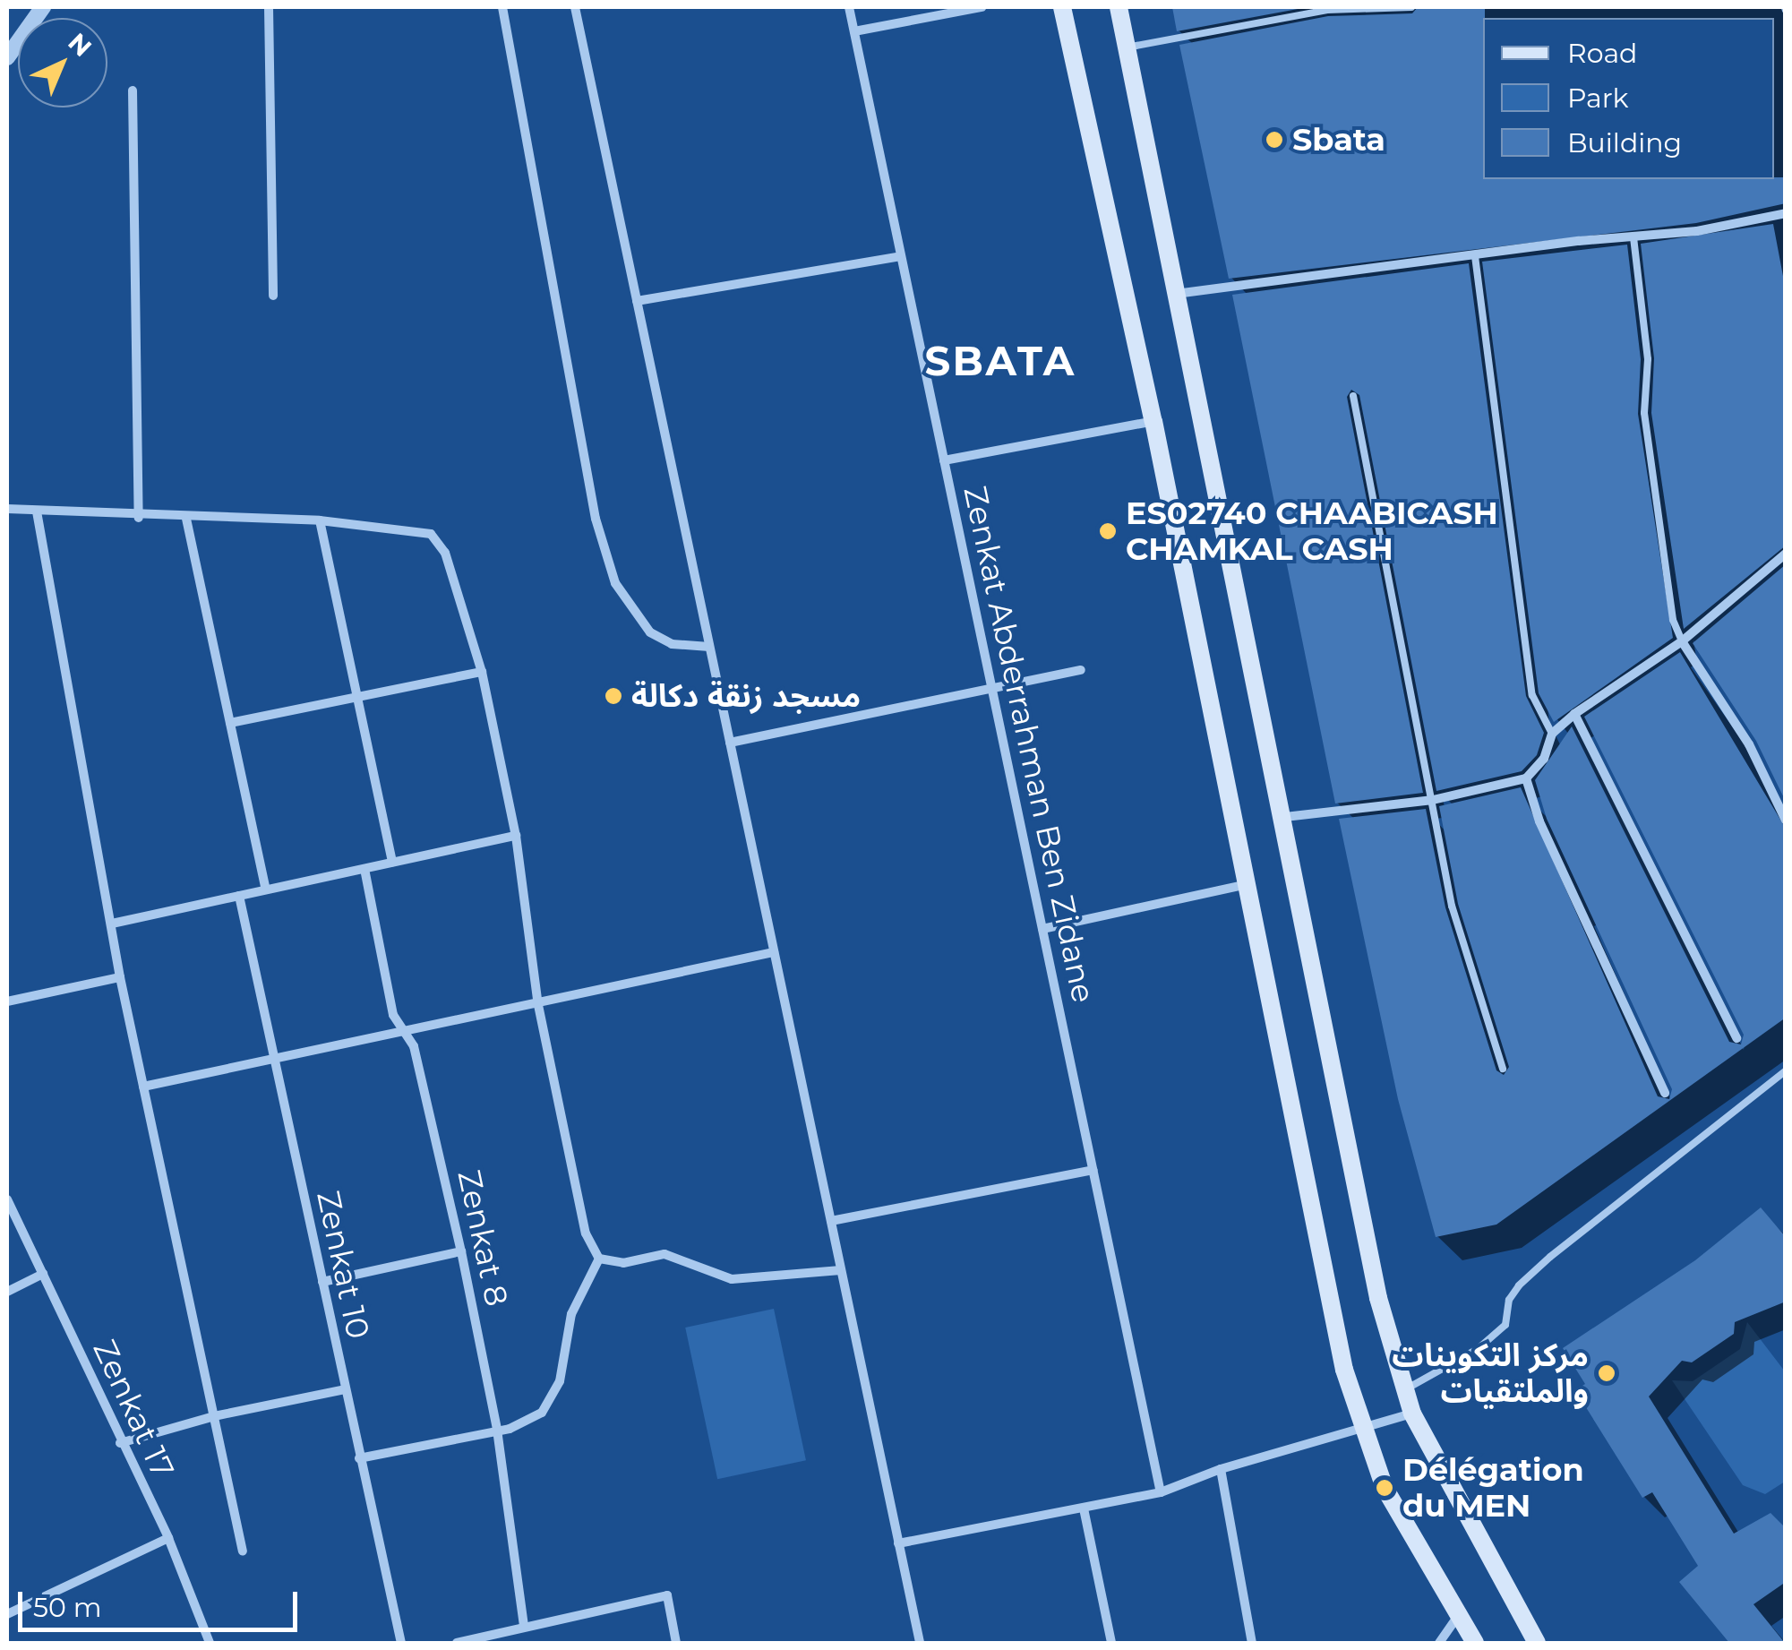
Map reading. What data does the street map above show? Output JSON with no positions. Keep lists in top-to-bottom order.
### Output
{
  "streets": {
    "street": [
      "Zenkat Abderrahman Ben Zidane",
      "Zenkat 8",
      "Zenkat 10",
      "Zenkat 17"
    ]
  },
  "districts": ["SBATA"],
  "places": [
    "Sbata",
    "ES02740 CHAABICASH CHAMKAL CASH",
    "مسجد زنقة دكالة",
    "مركز التكوينات والملتقيات",
    "Délégation du MEN"
  ],
  "legend": ["Road", "Park", "Building"],
  "scale_bar": "50 m",
  "north": "top right"
}
